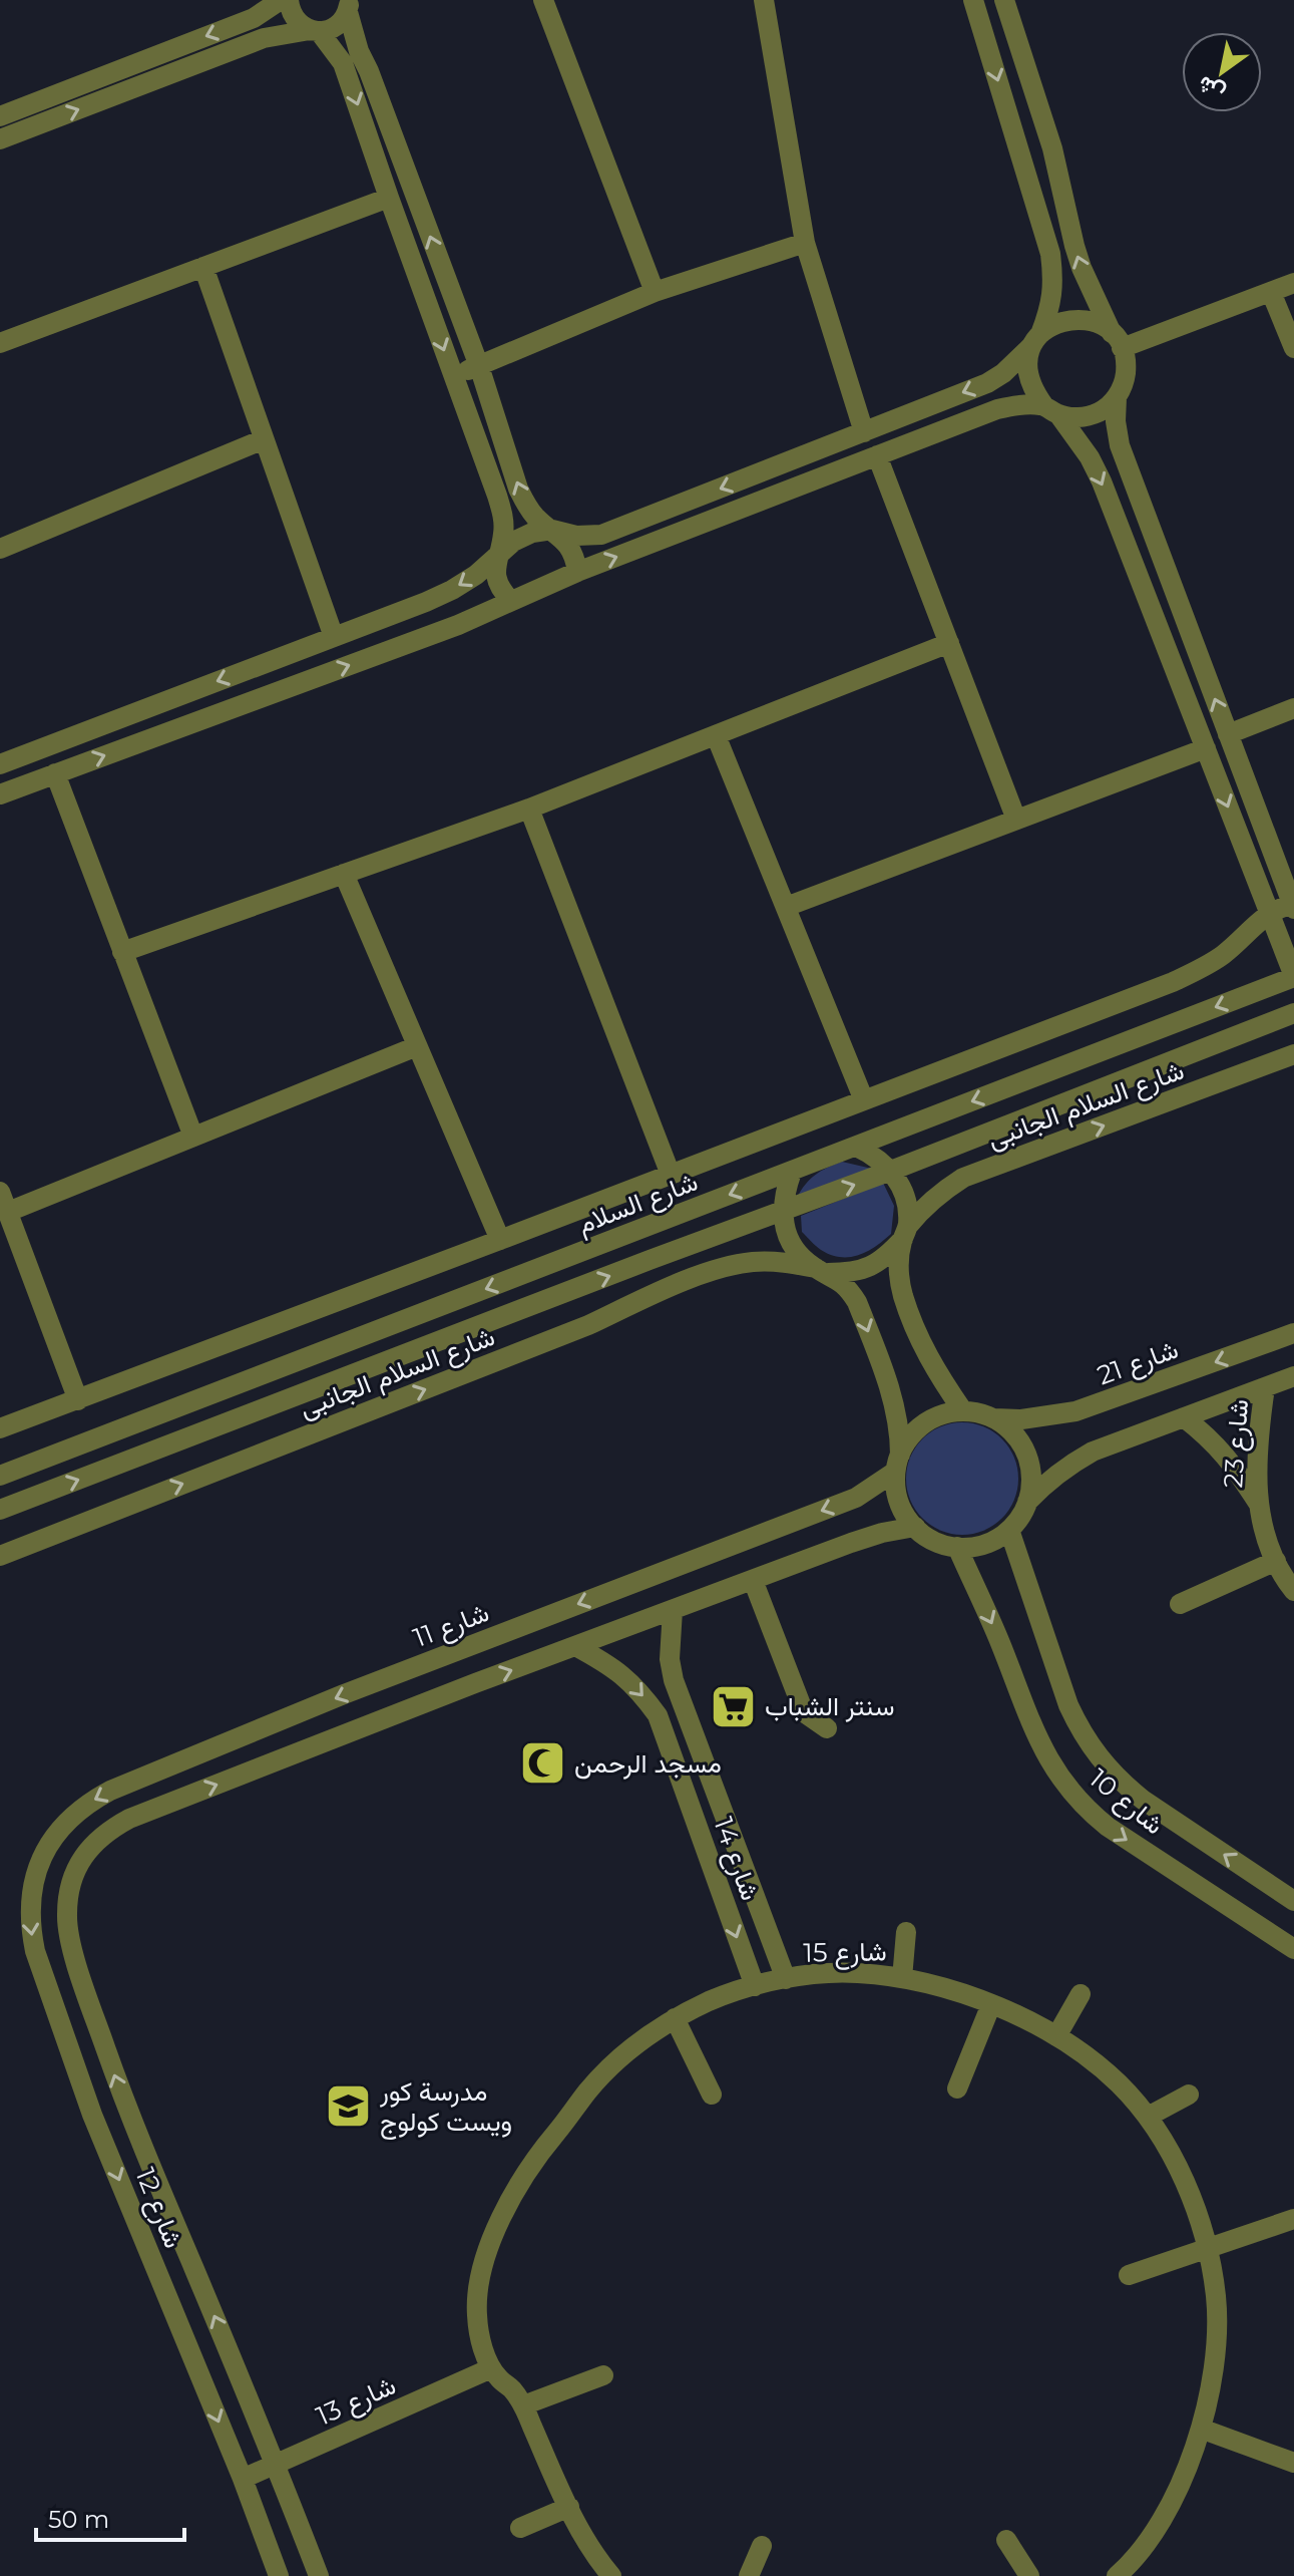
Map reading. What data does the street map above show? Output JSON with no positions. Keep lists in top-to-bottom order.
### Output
{
  "streets": {
    "street": [
      "شارع السلام الجانبى",
      "شارع السلام",
      "شارع 21",
      "شارع 23",
      "شارع 11",
      "شارع 10",
      "شارع 14",
      "شارع 15",
      "شارع 12",
      "شارع 13"
    ]
  },
  "crossings": [
    ["شارع 21", "شارع 11"],
    ["شارع 21", "شارع 10"],
    ["شارع 11", "شارع 10"],
    ["شارع 11", "شارع 12"],
    ["شارع 14", "شارع 15"],
    ["شارع 15", "شارع 13"],
    ["شارع 12", "شارع 13"]
  ],
  "places": {
    "supermarket": ["سنتر الشباب"],
    "mosque": ["مسجد الرحمن"],
    "school or university": ["مدرسة كور ويست كولوج"]
  },
  "scale_bar": "50 m",
  "north": "bottom left"
}
